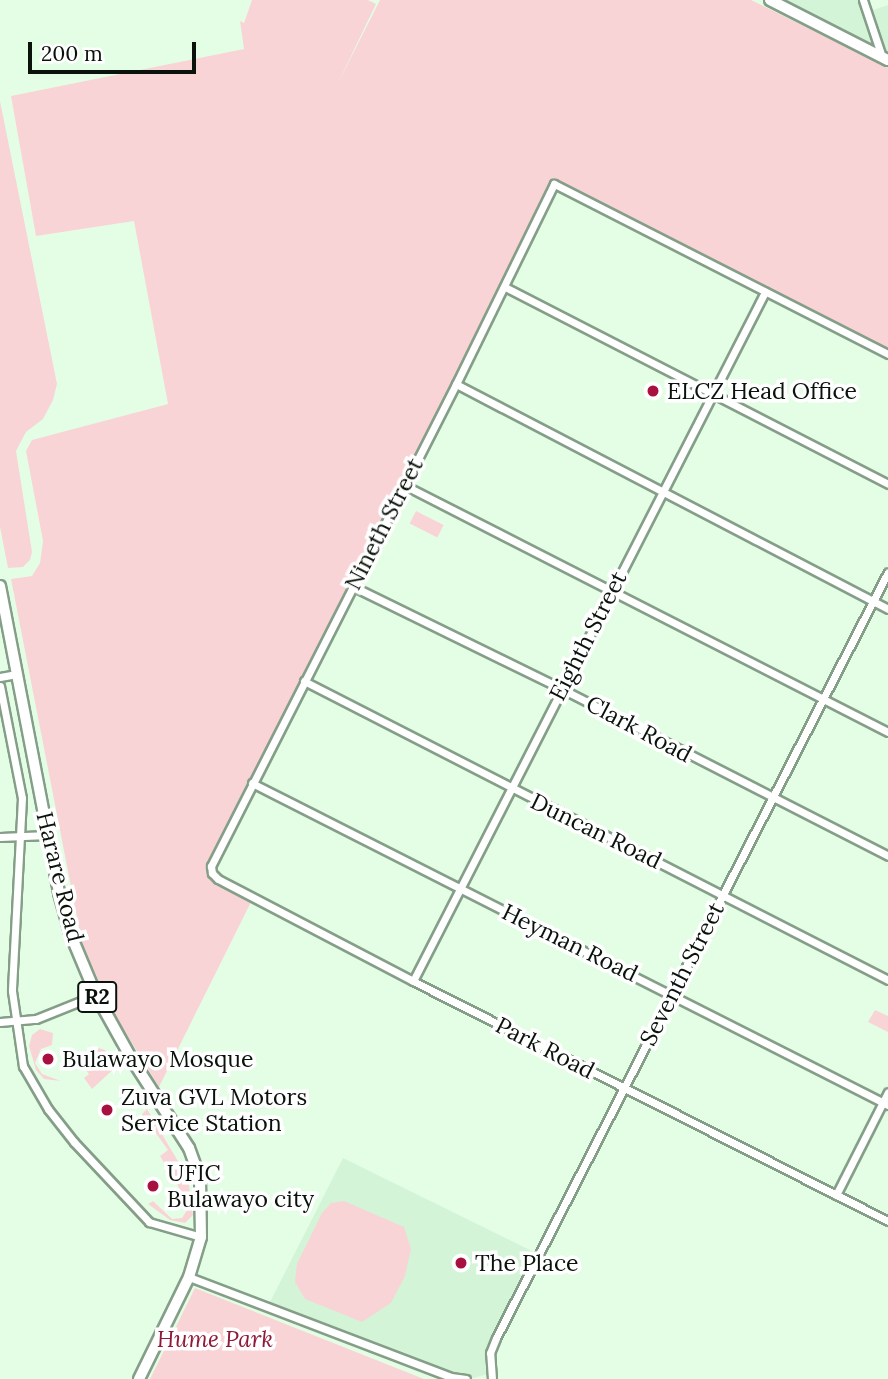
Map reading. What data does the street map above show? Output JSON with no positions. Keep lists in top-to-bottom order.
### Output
{
  "streets": {
    "highway": ["Harare Road", "R2"],
    "street": [
      "Nineth Street",
      "Eighth Street",
      "Clark Road",
      "Duncan Road",
      "Heyman Road",
      "Seventh Street",
      "Park Road"
    ]
  },
  "crossings": [
    ["Nineth Street", "Eighth Street"],
    ["Nineth Street", "Clark Road"],
    ["Nineth Street", "Duncan Road"],
    ["Nineth Street", "Heyman Road"],
    ["Nineth Street", "Park Road"],
    ["Eighth Street", "Clark Road"],
    ["Eighth Street", "Duncan Road"],
    ["Eighth Street", "Heyman Road"],
    ["Eighth Street", "Park Road"],
    ["Clark Road", "Seventh Street"],
    ["Duncan Road", "Seventh Street"],
    ["Heyman Road", "Seventh Street"],
    ["Seventh Street", "Park Road"]
  ],
  "parks": ["Hume Park"],
  "places": [
    "ELCZ Head Office",
    "Bulawayo Mosque",
    "Zuva GVL Motors Service Station",
    "UFIC Bulawayo city",
    "The Place"
  ],
  "scale_bar": "200 m"
}
